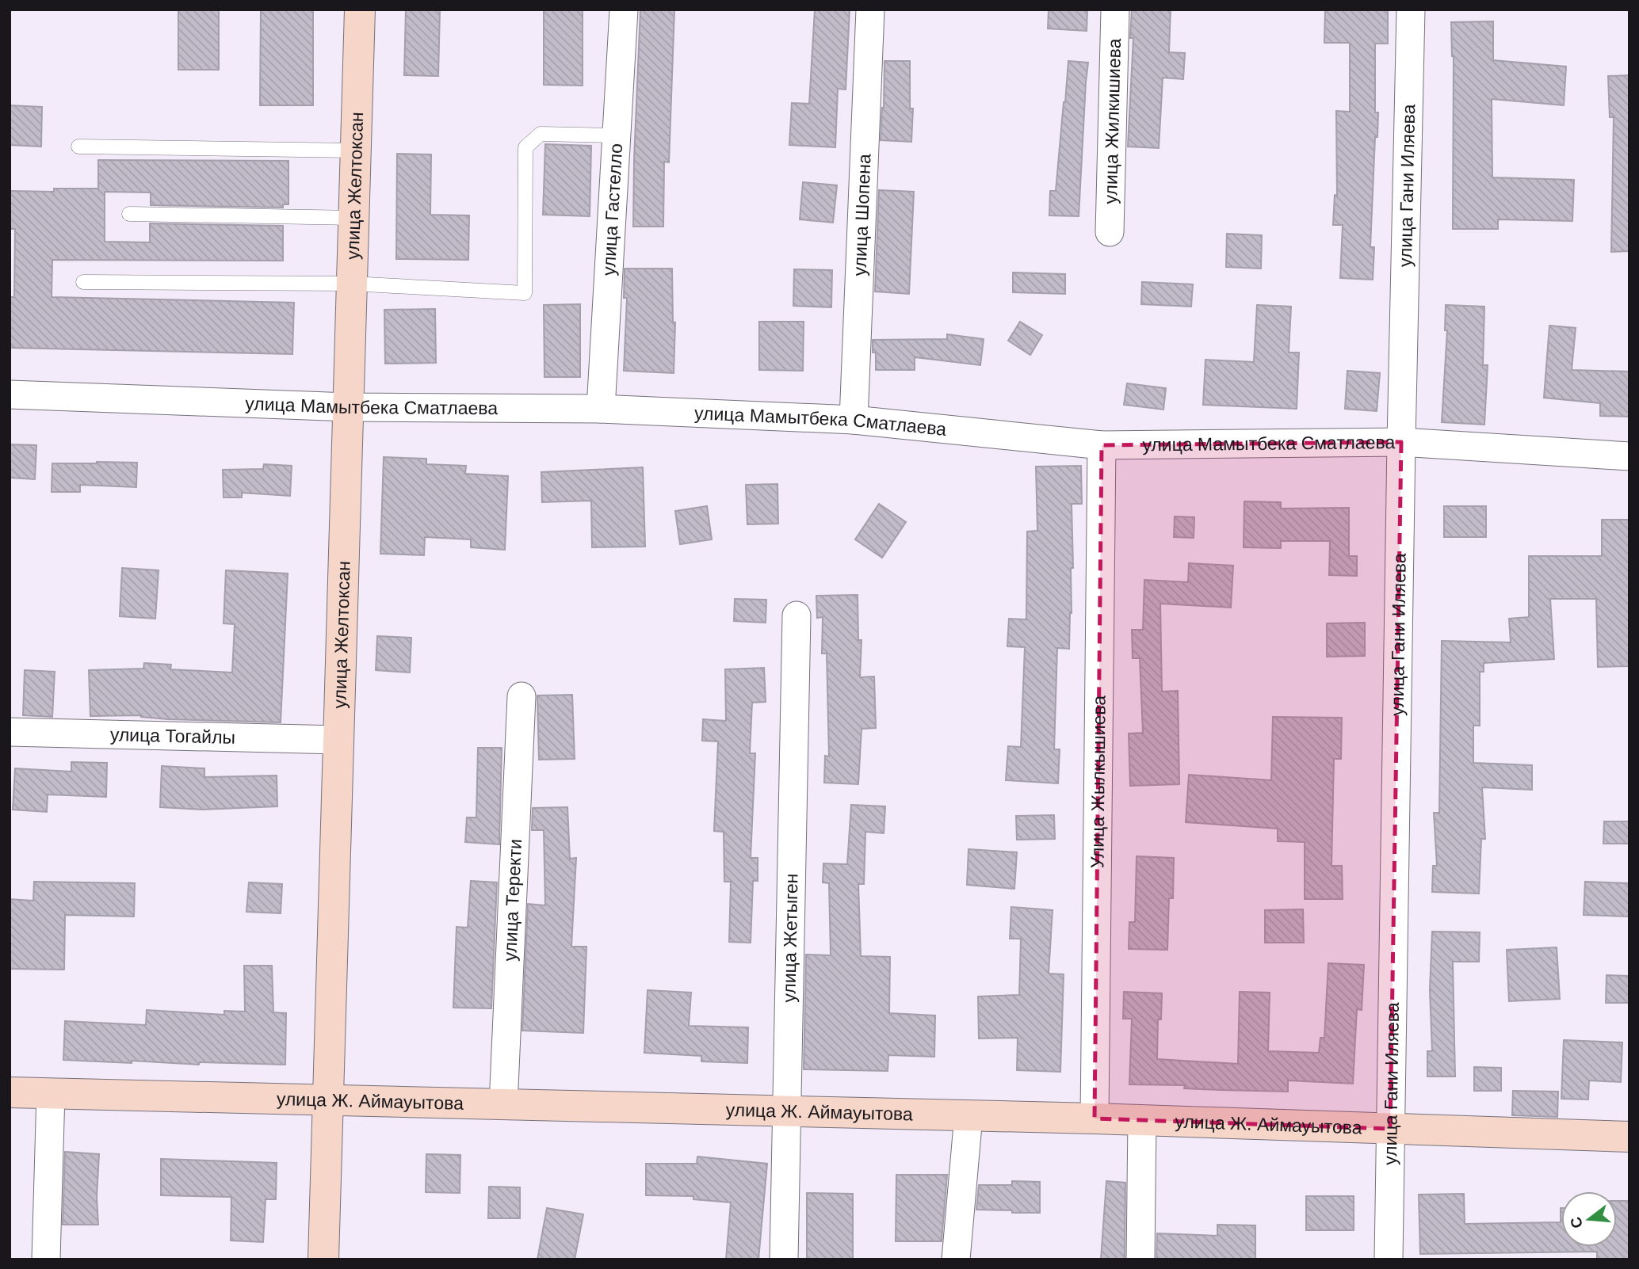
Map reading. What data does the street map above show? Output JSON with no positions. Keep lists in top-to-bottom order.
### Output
{
  "streets": {
    "street": [
      "улица Жилкишиева",
      "улица Желтоксан",
      "улица Гани Иляева",
      "улица Гастелло",
      "улица Шопена",
      "улица Мамытбека Сматлаева",
      "улица Тогайлы",
      "Улица Жылкышиева",
      "улица Теректи",
      "улица Жетыген",
      "улица Ж. Аймауытова"
    ]
  },
  "crossings": [
    ["улица Желтоксан", "улица Мамытбека Сматлаева"],
    ["улица Желтоксан", "улица Тогайлы"],
    ["улица Желтоксан", "улица Ж. Аймауытова"],
    ["улица Гани Иляева", "улица Мамытбека Сматлаева"],
    ["улица Гани Иляева", "улица Ж. Аймауытова"],
    ["улица Гастелло", "улица Мамытбека Сматлаева"],
    ["улица Шопена", "улица Мамытбека Сматлаева"],
    ["улица Мамытбека Сматлаева", "Улица Жылкышиева"],
    ["Улица Жылкышиева", "улица Ж. Аймауытова"],
    ["улица Теректи", "улица Ж. Аймауытова"],
    ["улица Жетыген", "улица Ж. Аймауытова"]
  ],
  "north": "left"
}
